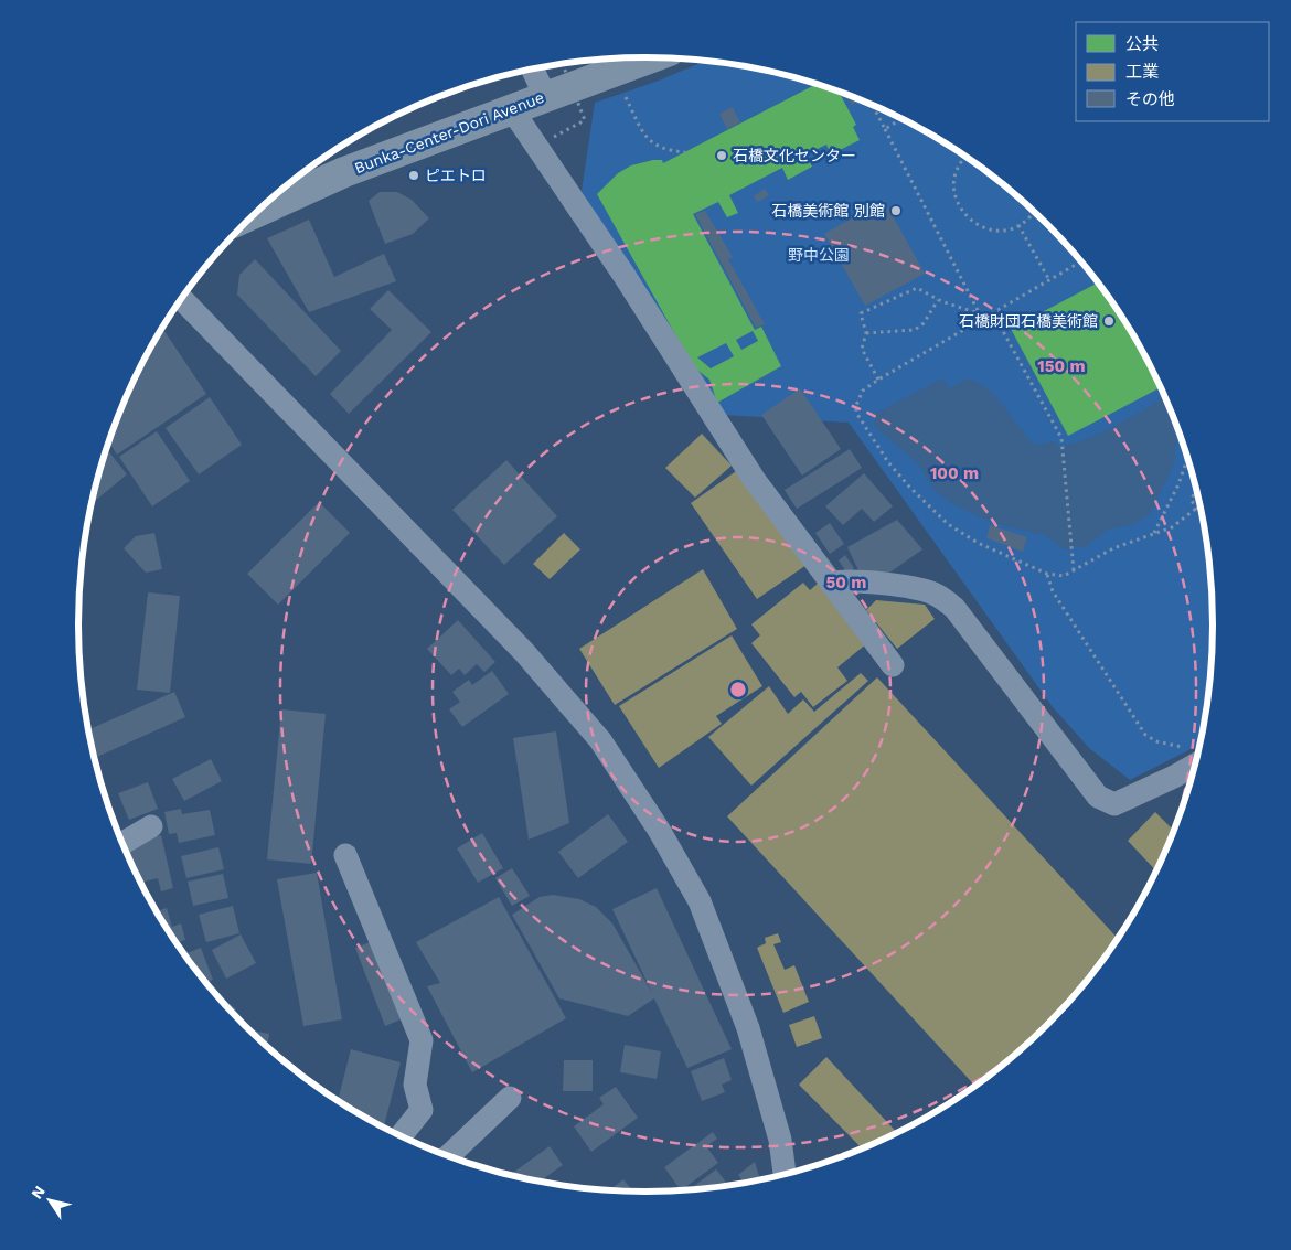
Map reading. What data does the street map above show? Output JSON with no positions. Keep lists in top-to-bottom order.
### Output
{
  "streets": {
    "highway": ["Bunka-Center-Dori Avenue"]
  },
  "parks": ["野中公園"],
  "places": [
    "石橋文化センター",
    "ピエトロ",
    "石橋美術館 別館",
    "石橋財団石橋美術館"
  ],
  "legend": ["公共", "工業", "その他"],
  "north": "top left",
  "rings": ["150 m", "100 m", "50 m"]
}
